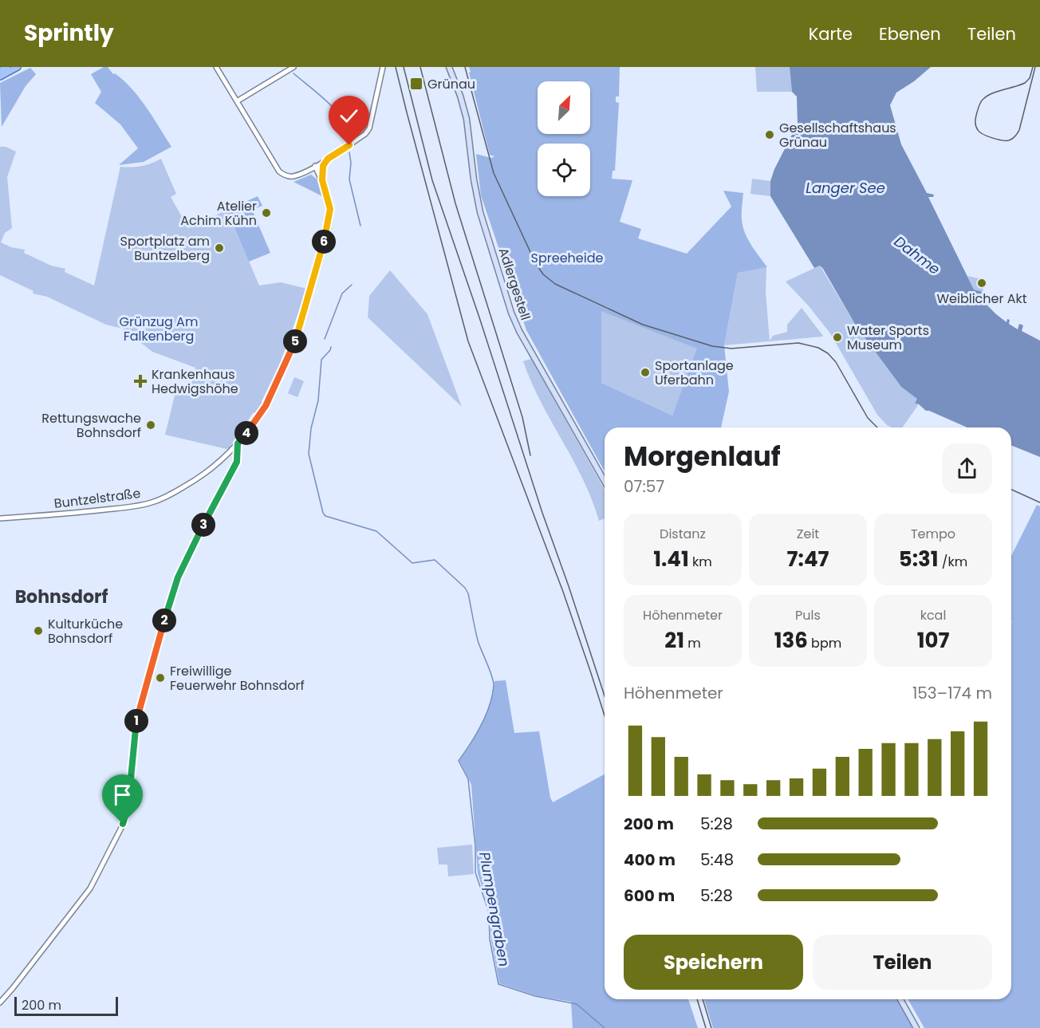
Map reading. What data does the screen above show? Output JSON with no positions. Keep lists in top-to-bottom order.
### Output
{
  "streets": {
    "main road": ["Adlergestell"],
    "street": ["Buntzelstraße"]
  },
  "districts": ["Bohnsdorf"],
  "water": ["Langer See", "Dahme", "Plumpengraben"],
  "parks": ["Spreeheide", "Grünzug Am Falkenberg"],
  "places": {
    "transit": ["Grünau"],
    "other": [
      "Gesellschaftshaus Grünau",
      "Atelier Achim Kühn",
      "Sportplatz am Buntzelberg",
      "Weiblicher Akt",
      "Water Sports Museum",
      "Sportanlage Uferbahn",
      "Rettungswache Bohnsdorf",
      "Kulturküche Bohnsdorf",
      "Freiwillige Feuerwehr Bohnsdorf"
    ],
    "health": ["Krankenhaus Hedwigshöhe"]
  },
  "scale_bar": "200 m",
  "north": "top right",
  "page": {
    "header": "Sprintly",
    "nav": ["Karte", "Ebenen", "Teilen"],
    "pins": [
      "6",
      "5",
      "4",
      "3",
      "2",
      "1"
    ],
    "heading": ["Morgenlauf", "07:57"],
    "stats": [
      ["Distanz", "1.41 km"],
      ["Zeit", "7:47"],
      ["Tempo", "5:31 /km"],
      ["Höhenmeter", "21 m"],
      ["Puls", "136 bpm"],
      ["kcal", "107"]
    ],
    "chart": ["Höhenmeter", "153–174 m"],
    "list": [
      {
        "name": "200 m",
        "note": "5:28"
      },
      {
        "name": "400 m",
        "note": "5:48"
      },
      {
        "name": "600 m",
        "note": "5:28"
      }
    ],
    "buttons": ["Speichern", "Teilen"],
    "scale": "200 m"
  }
}
